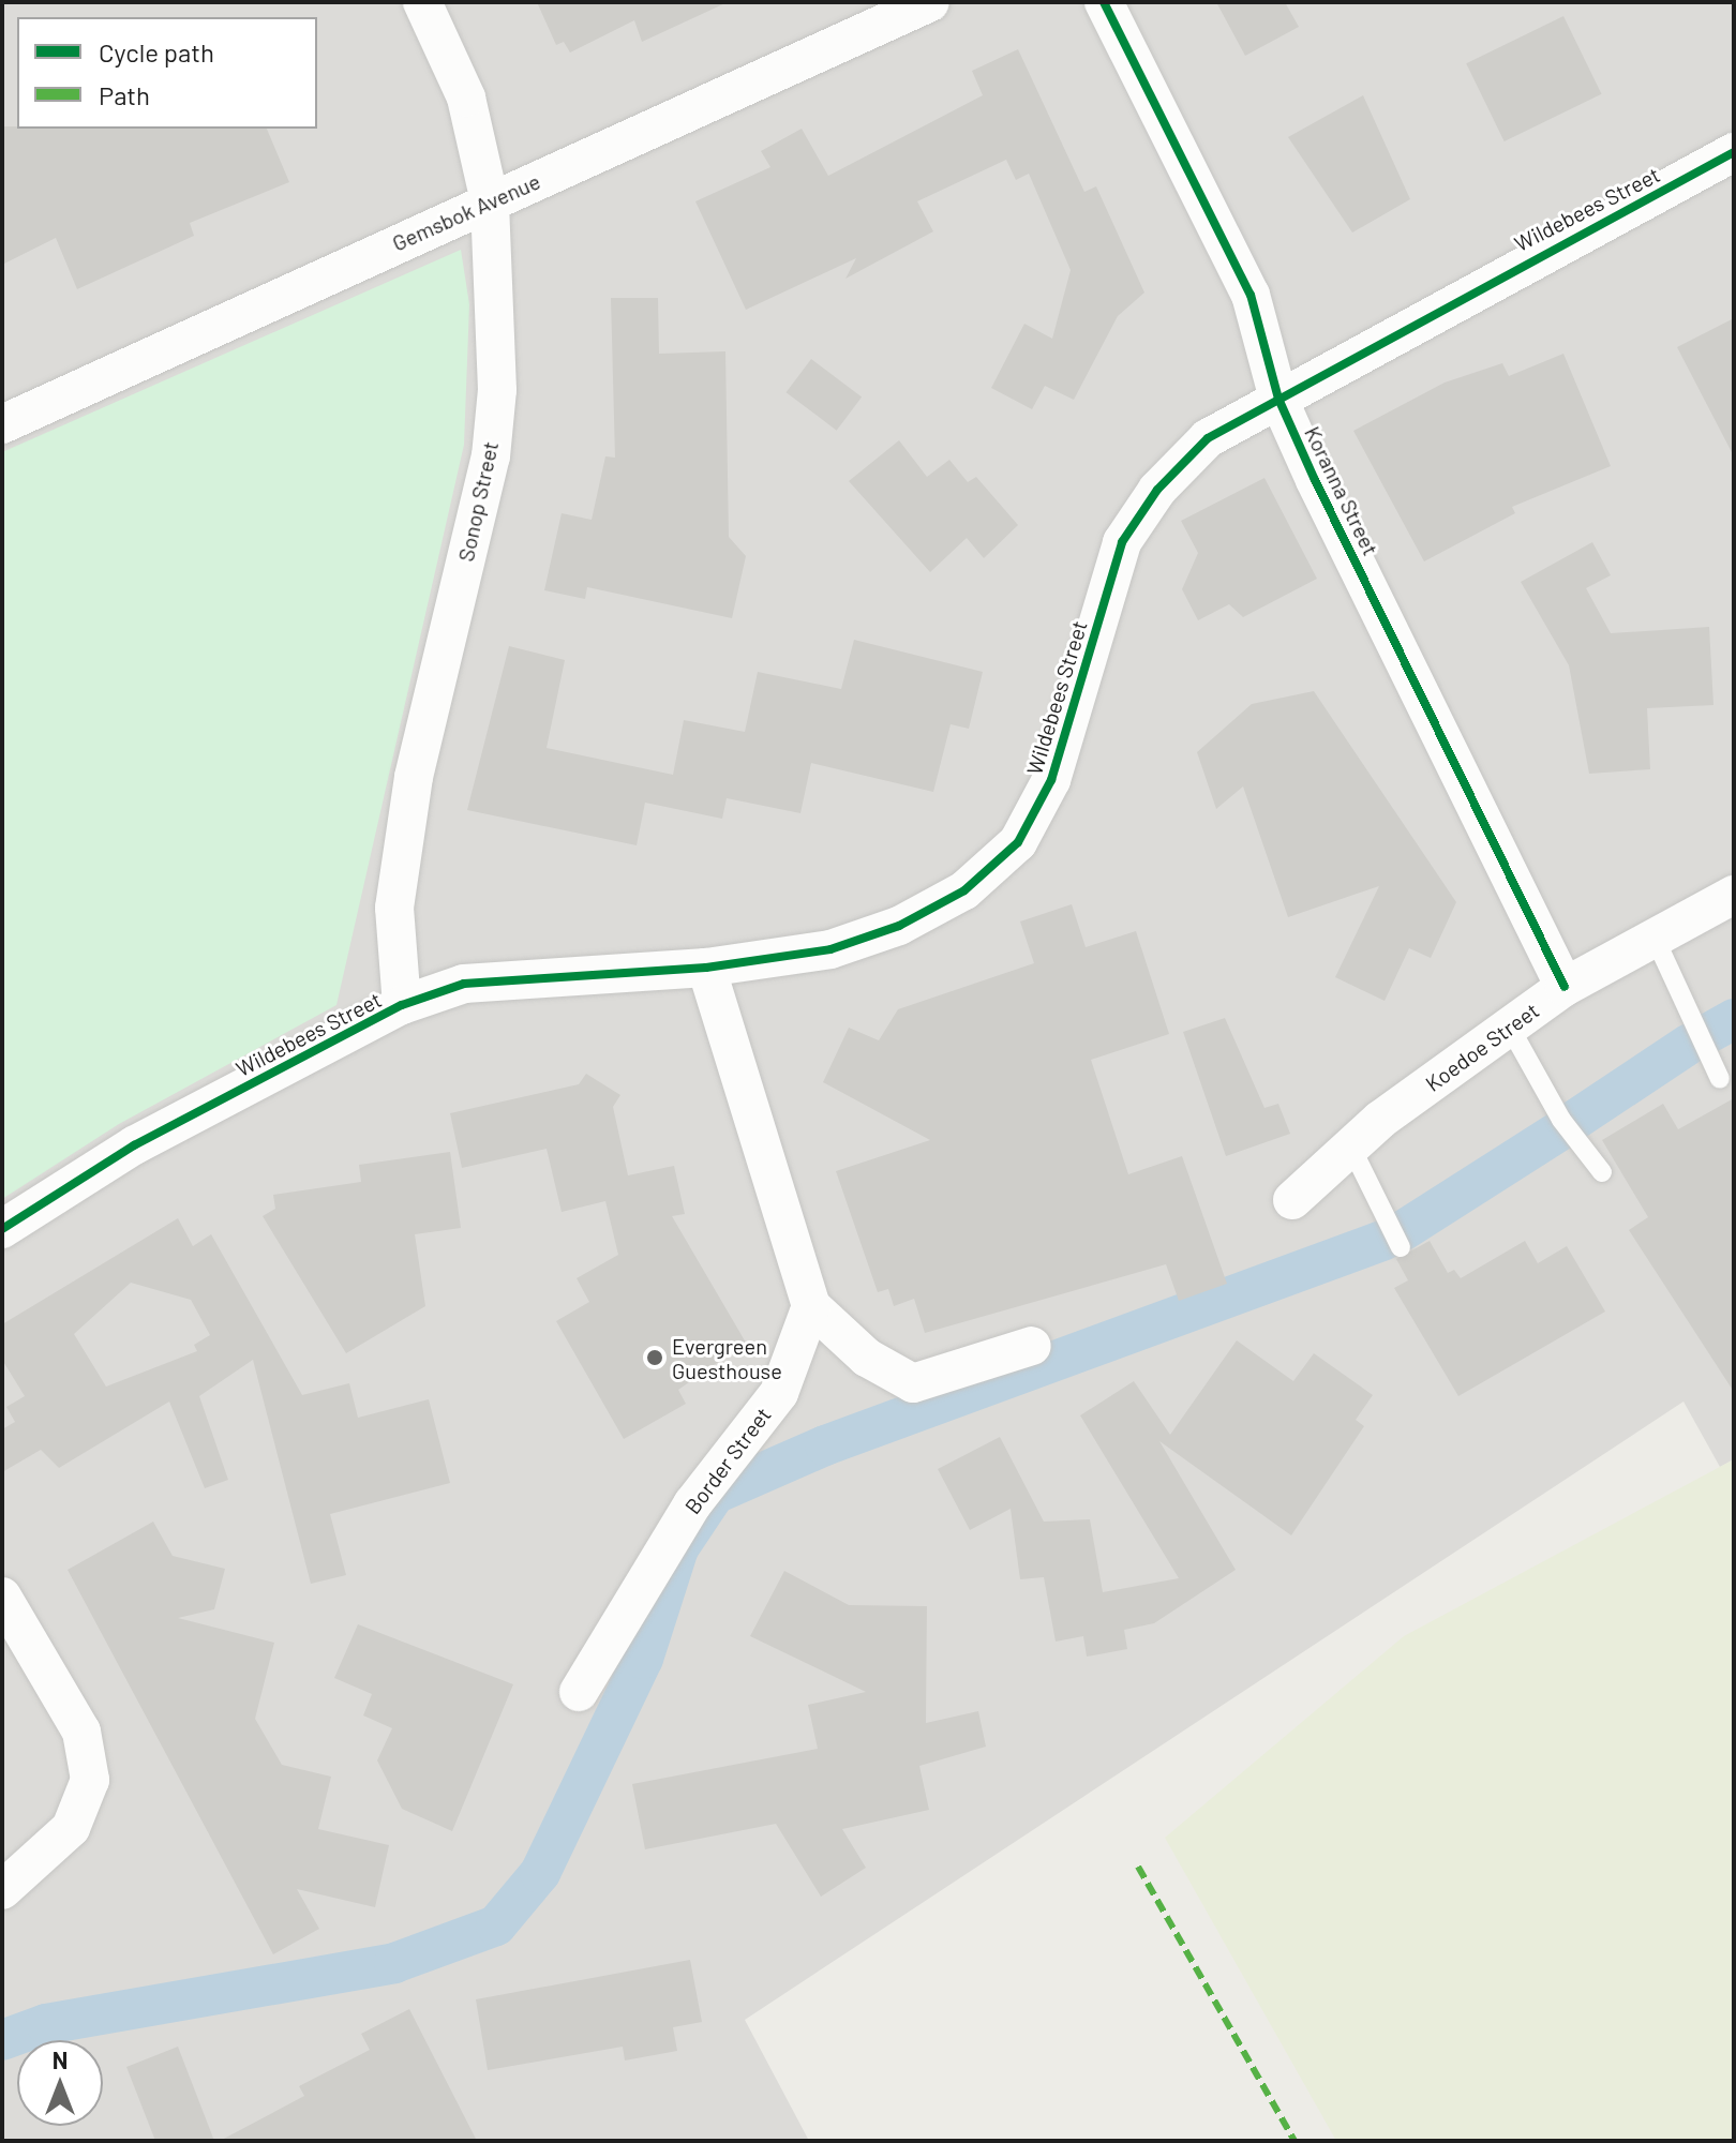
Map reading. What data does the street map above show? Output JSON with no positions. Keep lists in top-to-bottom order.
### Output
{
  "streets": {
    "street": [
      "Wildebees Street",
      "Gemsbok Avenue",
      "Koranna Street",
      "Sonop Street",
      "Koedoe Street",
      "Border Street"
    ]
  },
  "crossings": [
    ["Wildebees Street", "Koranna Street"],
    ["Wildebees Street", "Sonop Street"],
    ["Gemsbok Avenue", "Sonop Street"],
    ["Koranna Street", "Koedoe Street"]
  ],
  "places": ["Evergreen Guesthouse"],
  "legend": ["Cycle path", "Path"],
  "north": "top"
}
